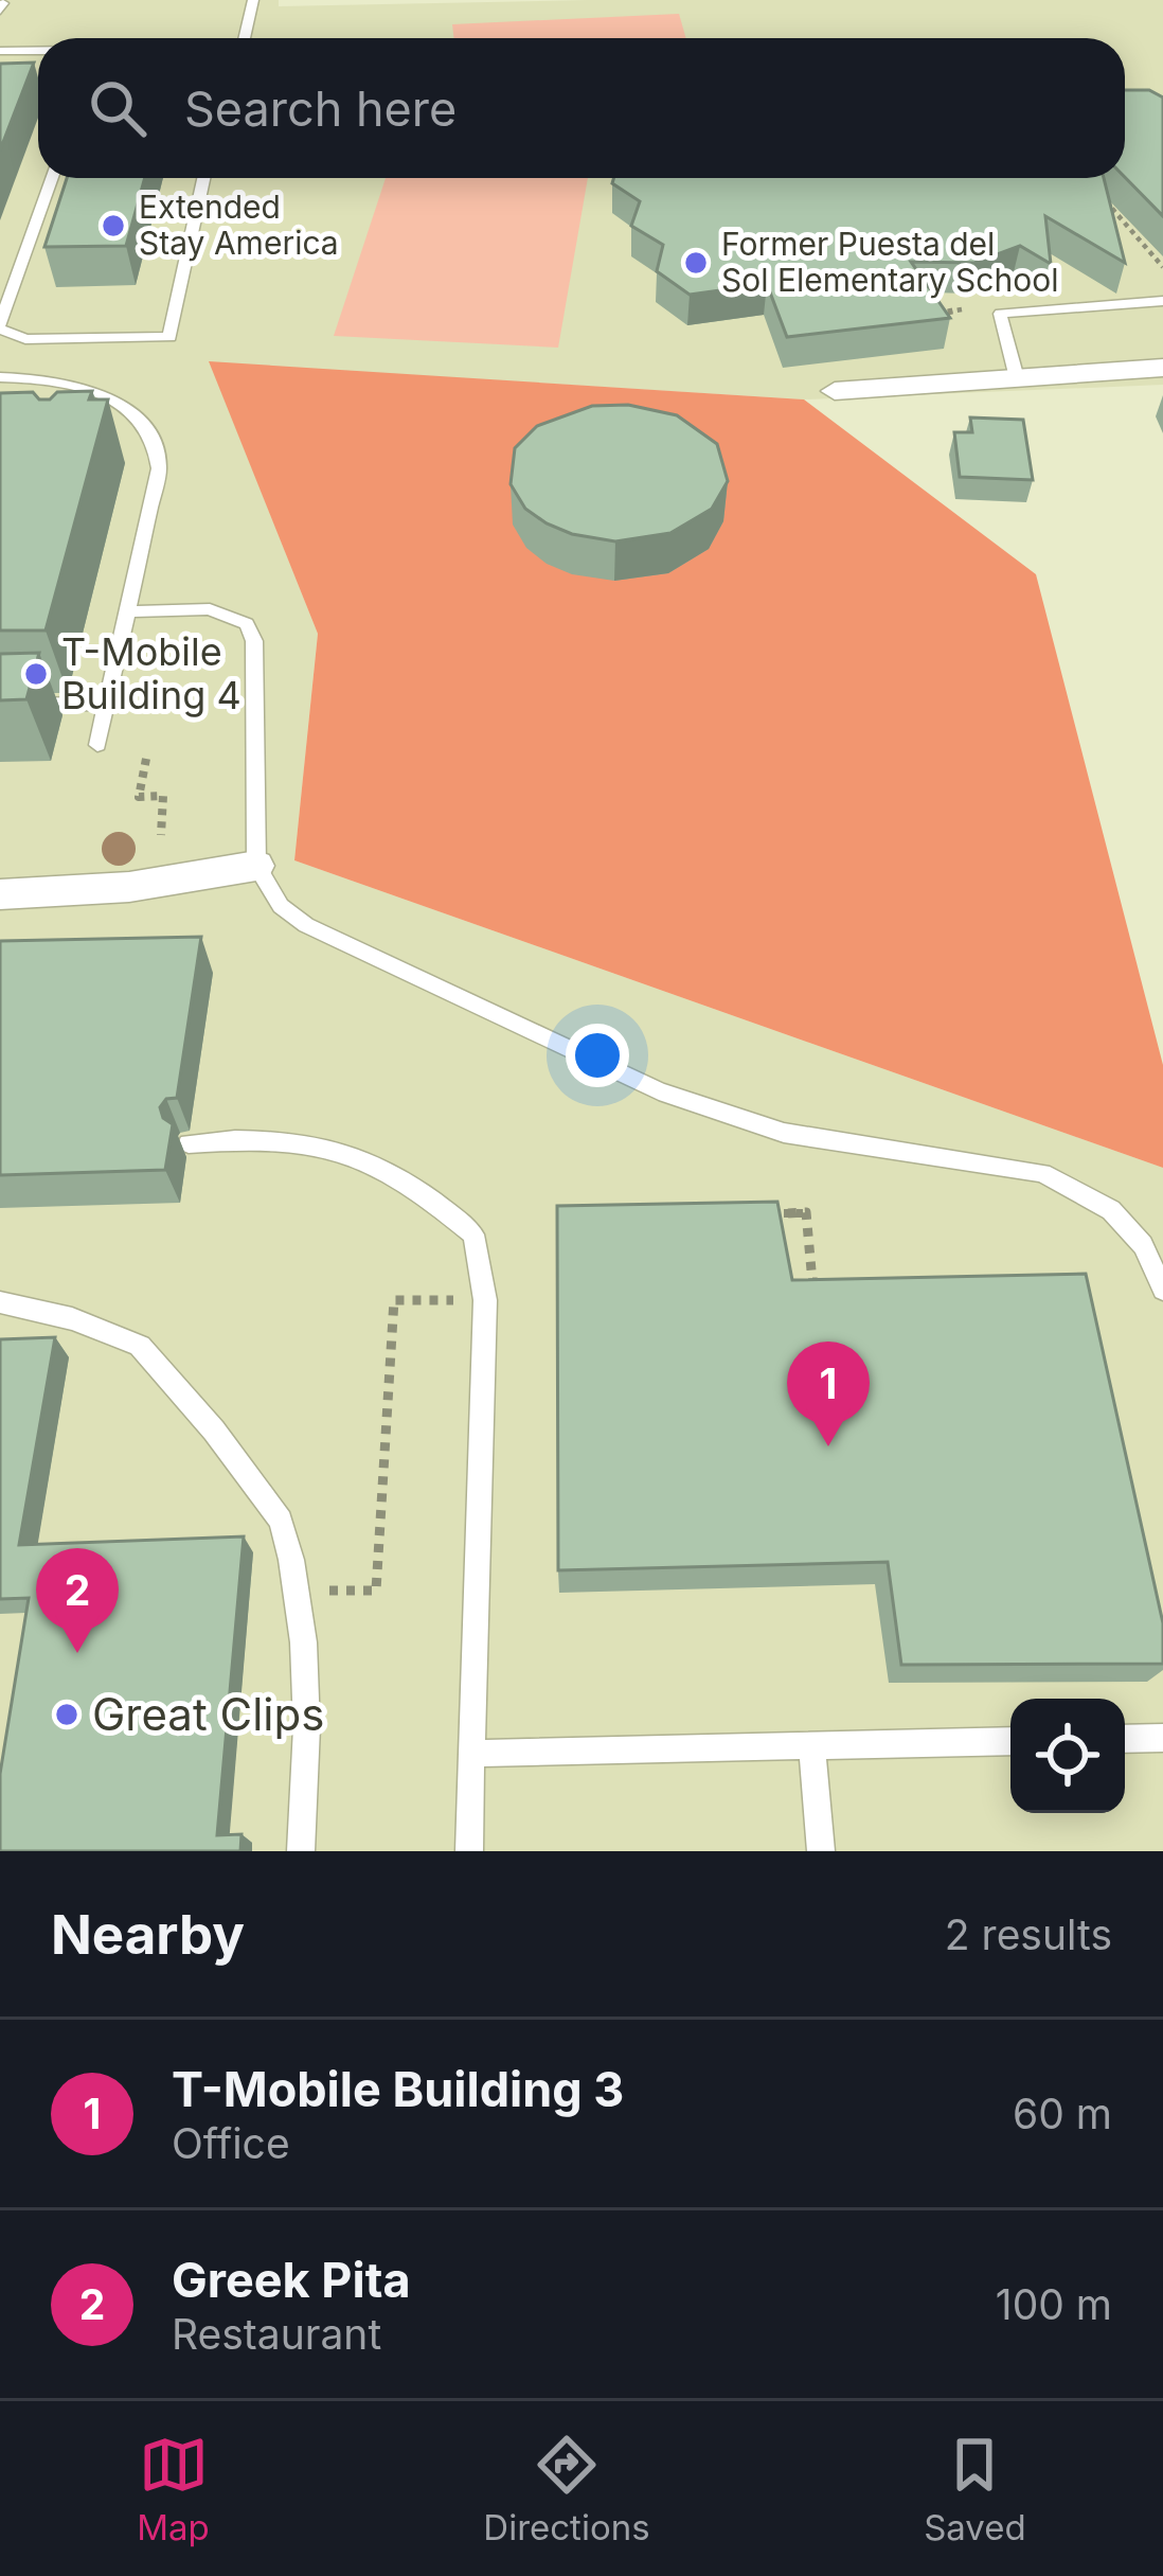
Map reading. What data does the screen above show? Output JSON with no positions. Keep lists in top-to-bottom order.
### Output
{
  "places": [
    "Extended Stay America",
    "Former Puesta del Sol Elementary School",
    "T-Mobile Building 4",
    "Great Clips"
  ],
  "page": {
    "search": "Search here",
    "pins": ["1", "2"],
    "heading": ["Nearby", "2 results"],
    "list": [
      {
        "mark": "1",
        "name": "T-Mobile Building 3",
        "note": "Office",
        "value": "60 m"
      },
      {
        "mark": "2",
        "name": "Greek Pita",
        "note": "Restaurant",
        "value": "100 m"
      }
    ],
    "nav": ["Map", "Directions", "Saved"]
  }
}
